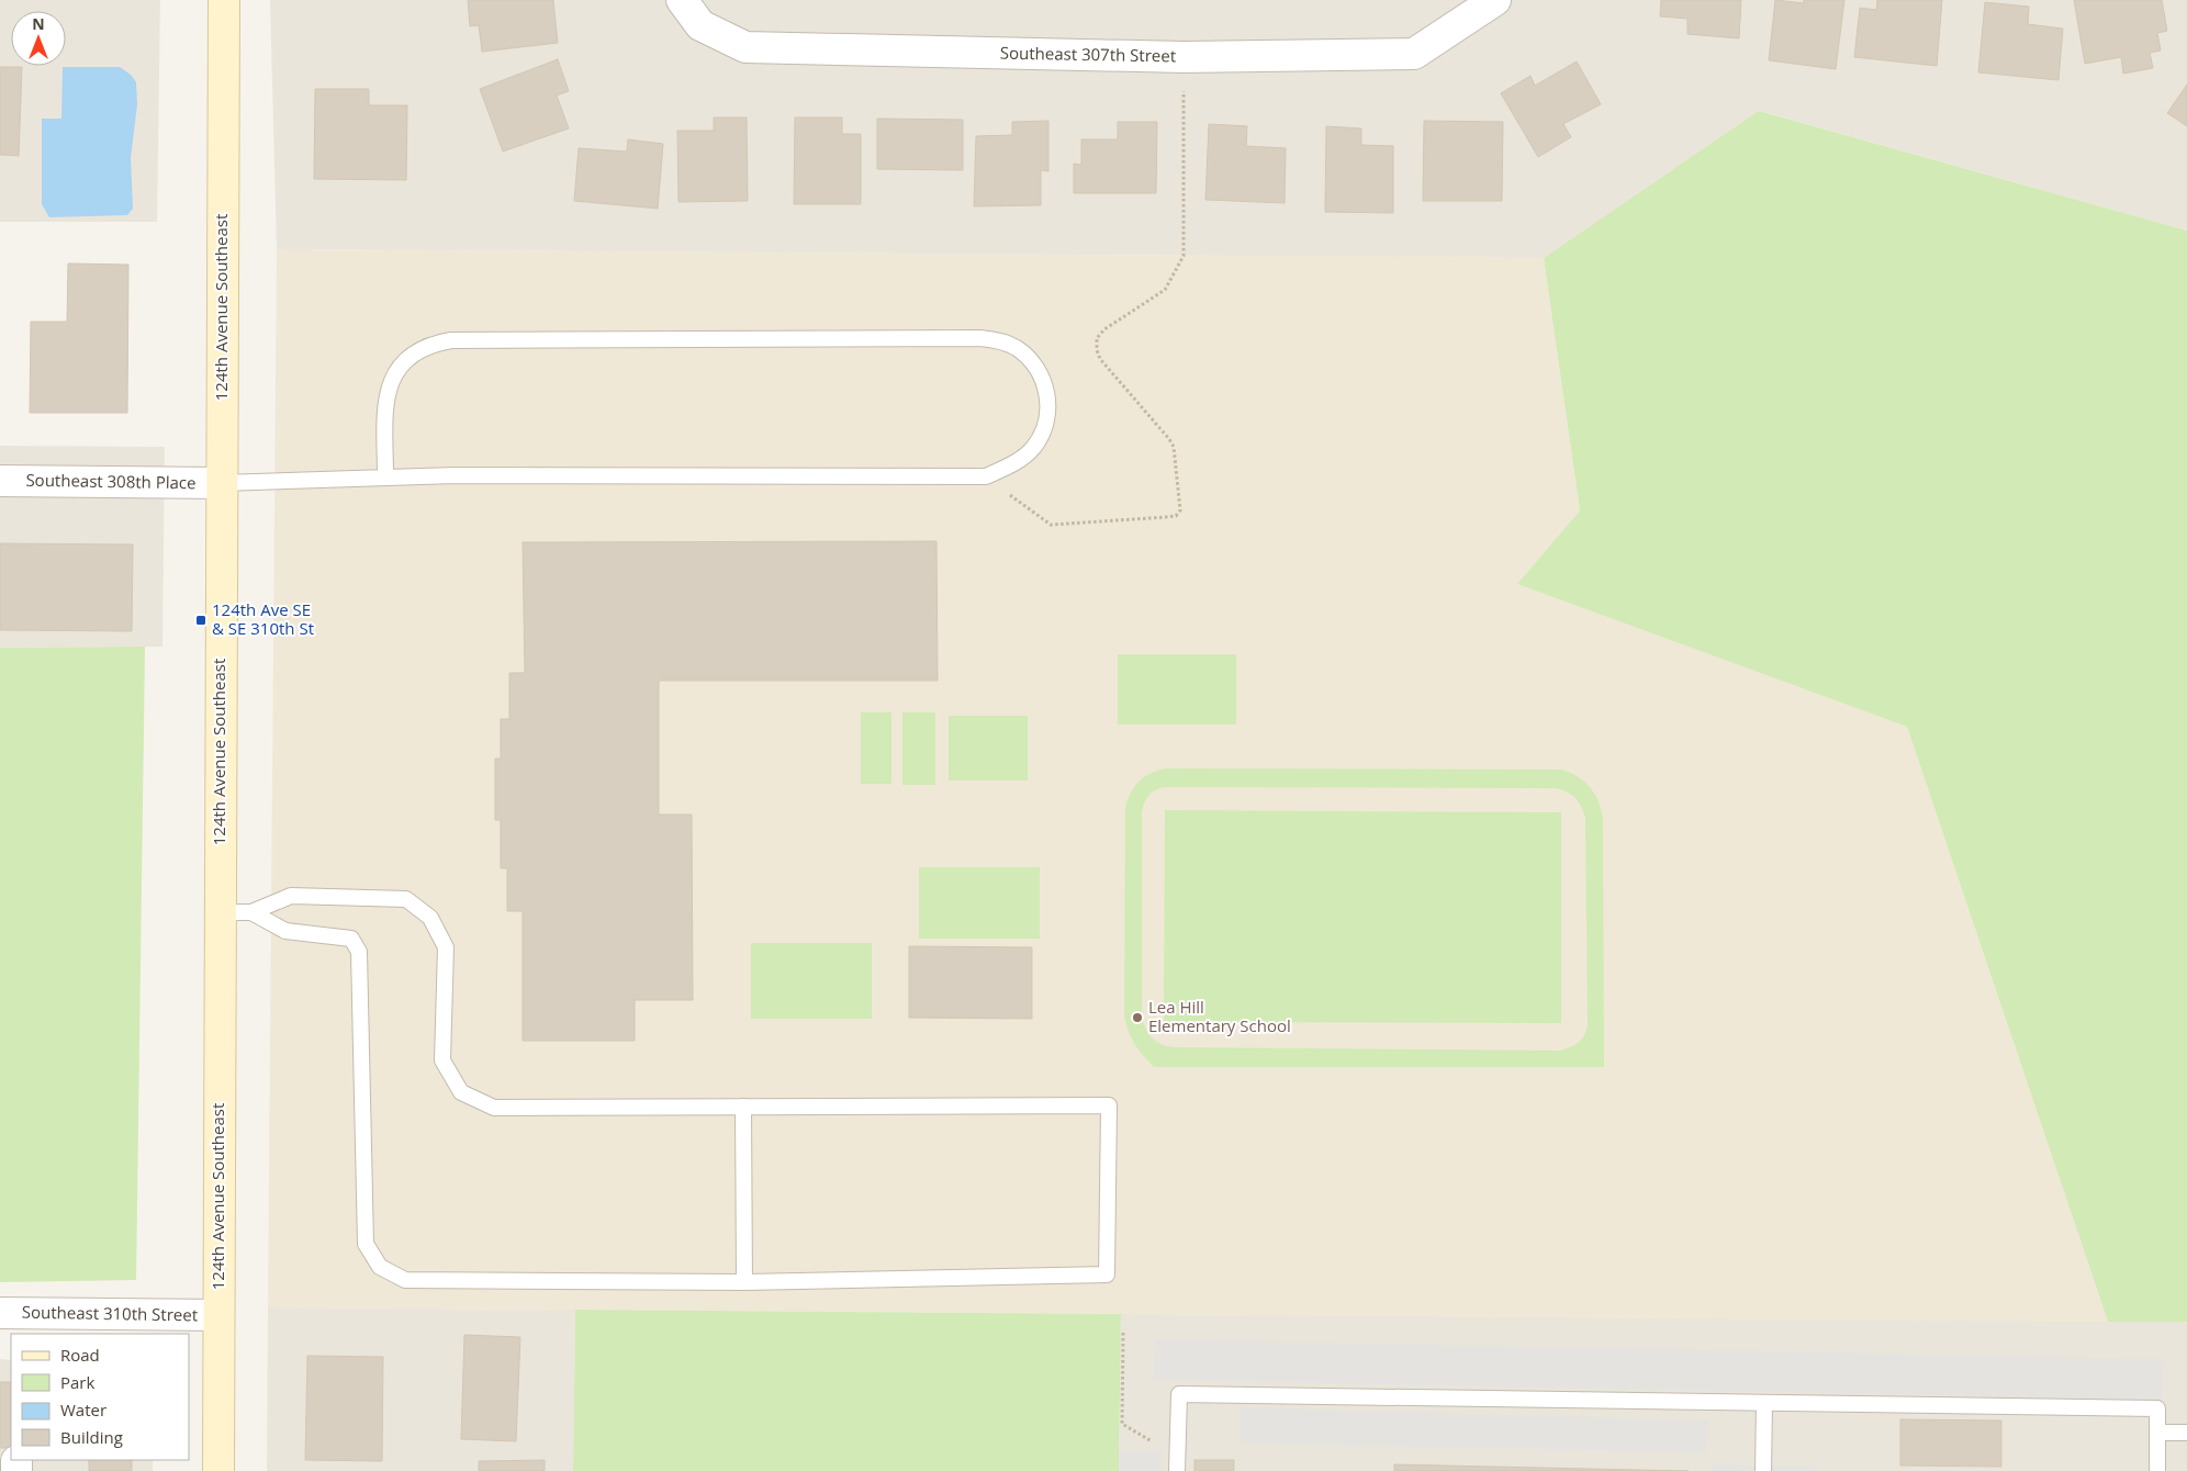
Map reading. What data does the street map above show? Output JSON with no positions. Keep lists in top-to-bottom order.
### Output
{
  "streets": {
    "street": [
      "Southeast 307th Street",
      "124th Avenue Southeast",
      "Southeast 308th Place",
      "Southeast 310th Street"
    ]
  },
  "crossings": [
    ["124th Avenue Southeast", "Southeast 308th Place"],
    ["124th Avenue Southeast", "Southeast 310th Street"]
  ],
  "places": {
    "transit": ["124th Ave SE & SE 310th St"],
    "other": ["Lea Hill Elementary School"]
  },
  "legend": [
    "Road",
    "Park",
    "Water",
    "Building"
  ],
  "north": "top"
}
